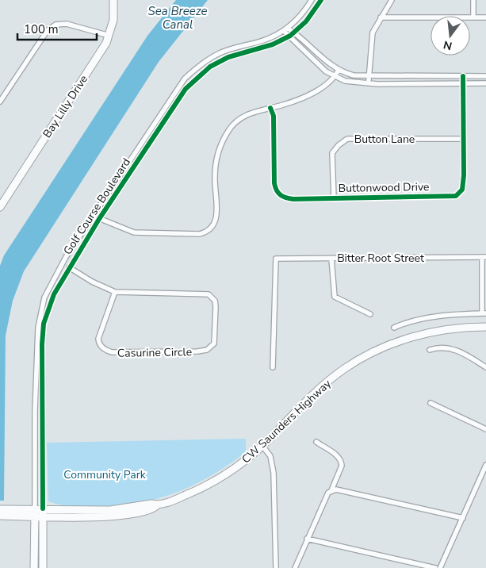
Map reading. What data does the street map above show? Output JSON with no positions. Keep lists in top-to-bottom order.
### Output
{
  "streets": {
    "main road": ["Bay Lilly Drive", "CW Saunders Highway"],
    "street": [
      "Button Lane",
      "Buttonwood Drive",
      "Golf Course Boulevard",
      "Bitter Root Street",
      "Casurine Circle"
    ]
  },
  "crossings": [
    ["Button Lane", "Buttonwood Drive"],
    ["Golf Course Boulevard", "Casurine Circle"],
    ["Golf Course Boulevard", "CW Saunders Highway"]
  ],
  "water": ["Sea Breeze Canal"],
  "parks": ["Community Park"],
  "scale_bar": "100 m",
  "north": "bottom"
}
